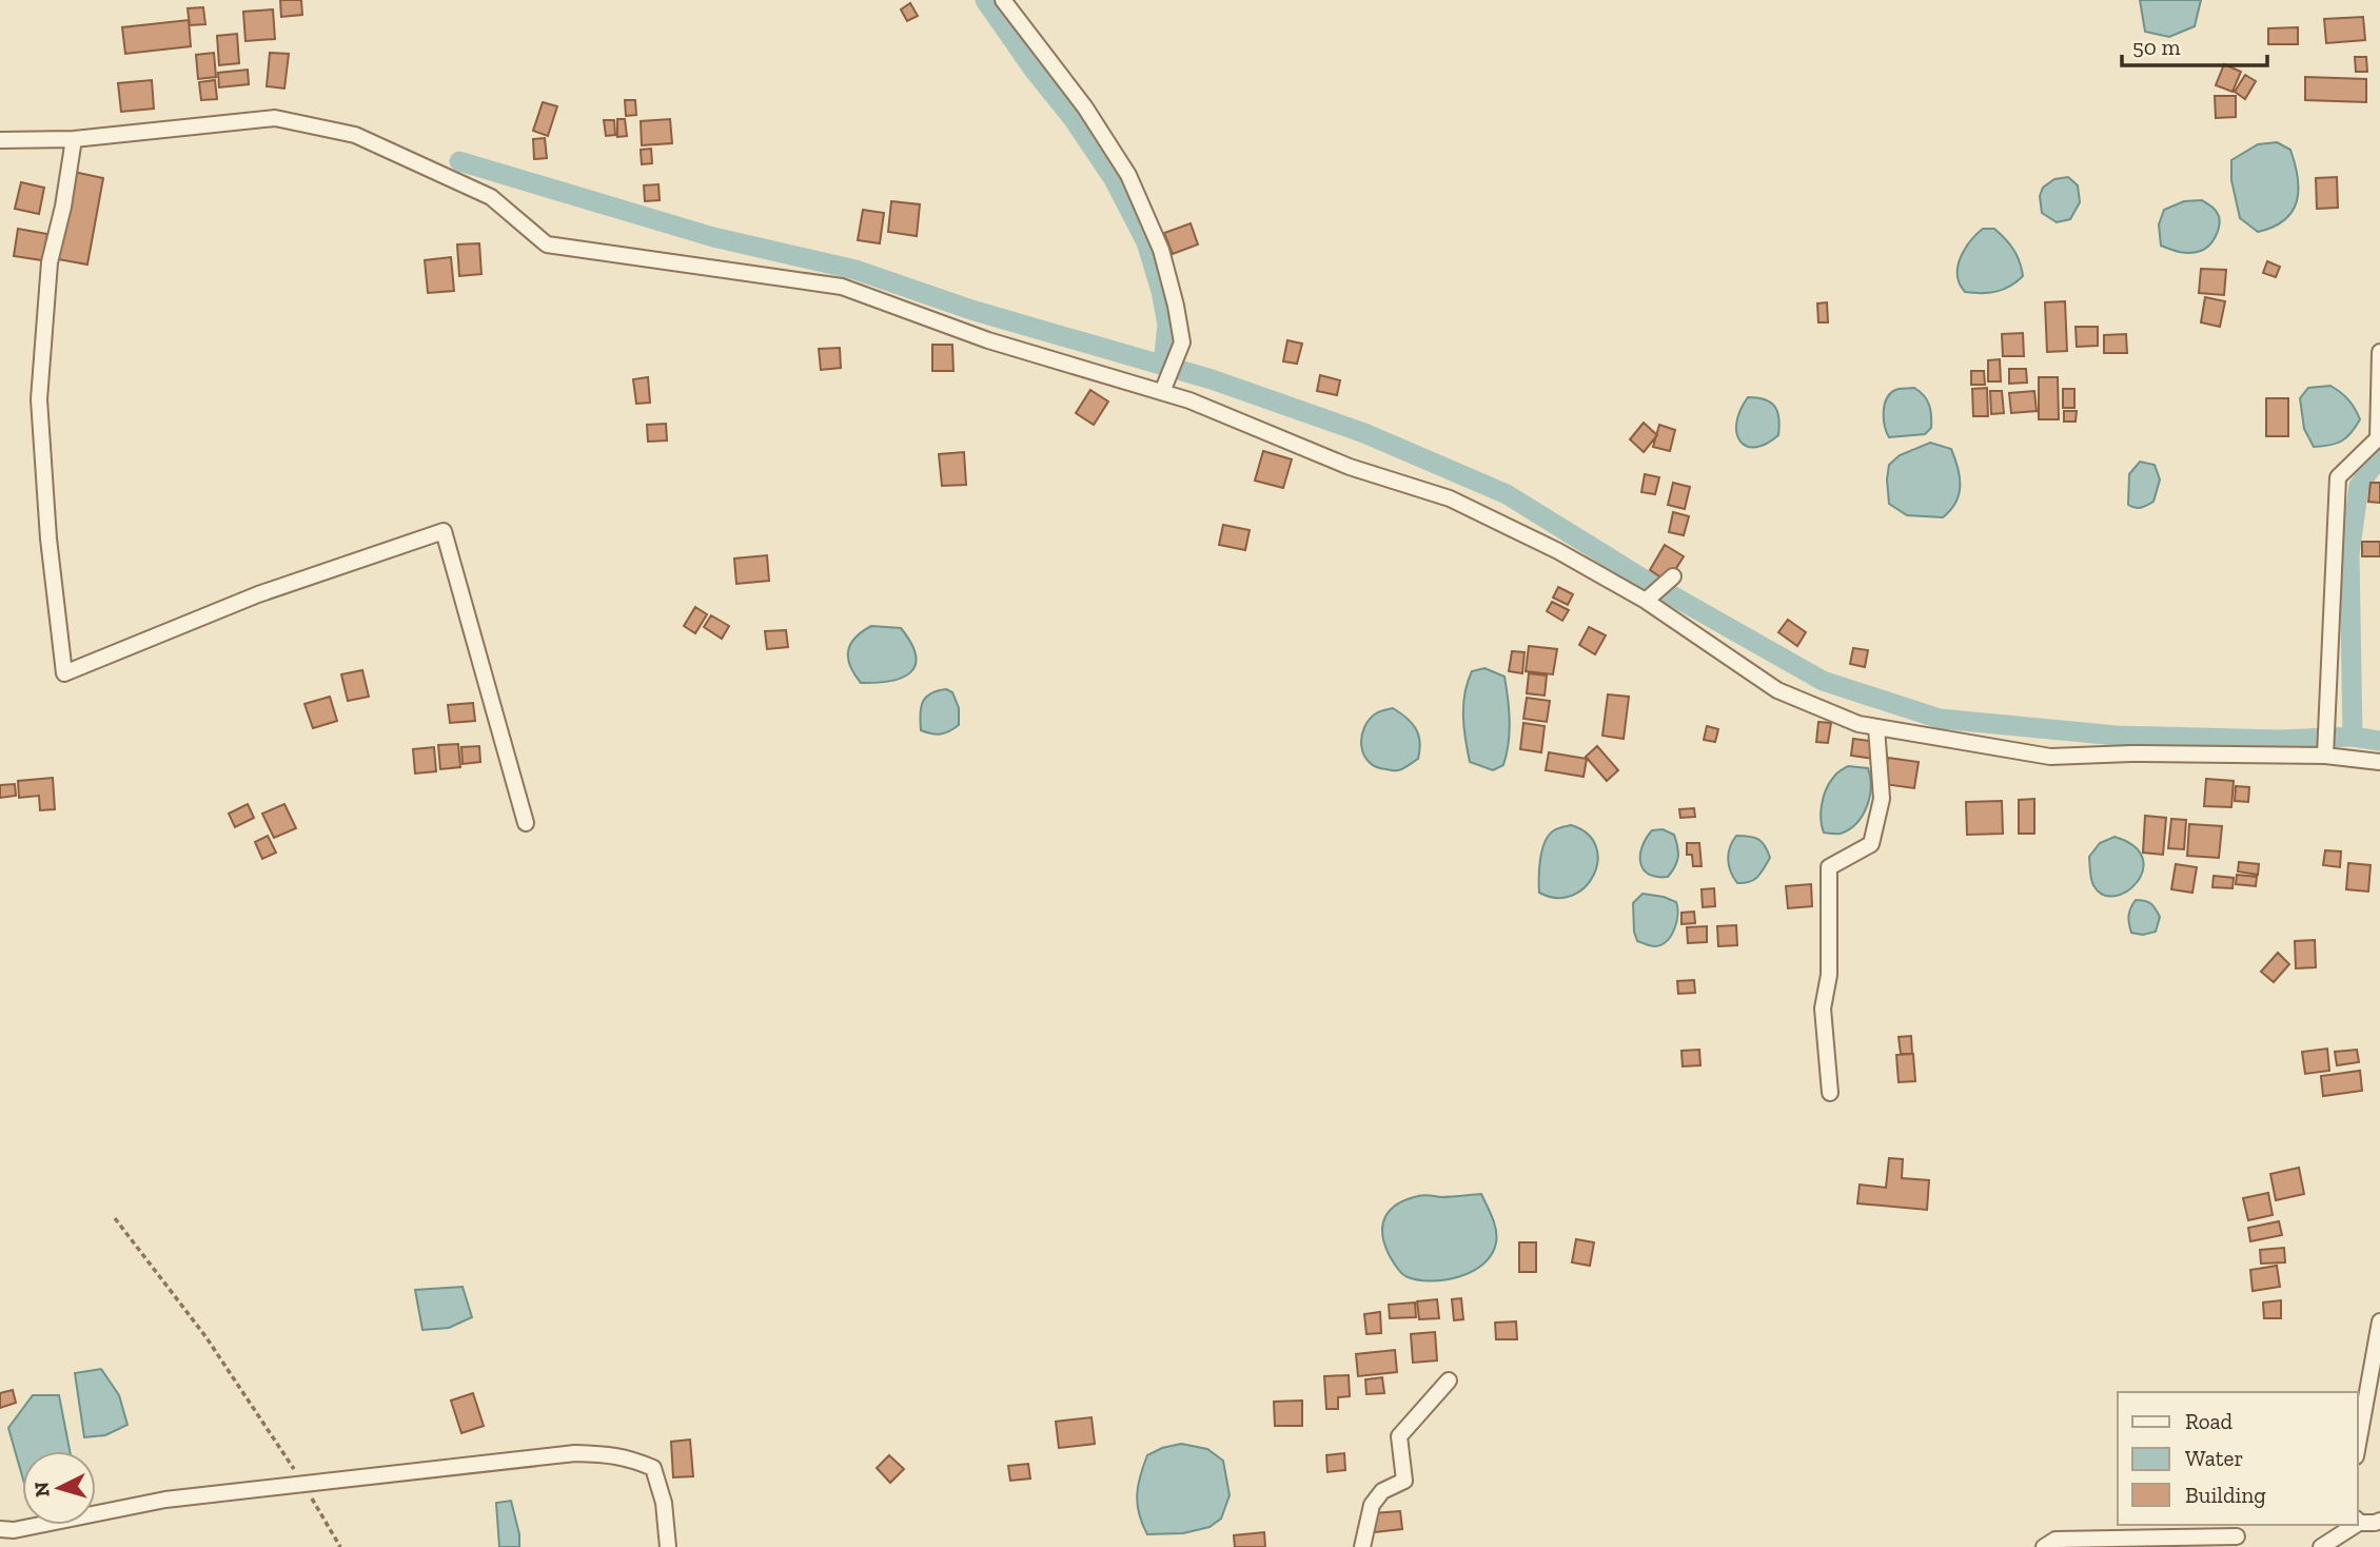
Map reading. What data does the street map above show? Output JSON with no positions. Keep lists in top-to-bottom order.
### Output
{
  "legend": ["Road", "Water", "Building"],
  "scale_bar": "50 m",
  "north": "left"
}
